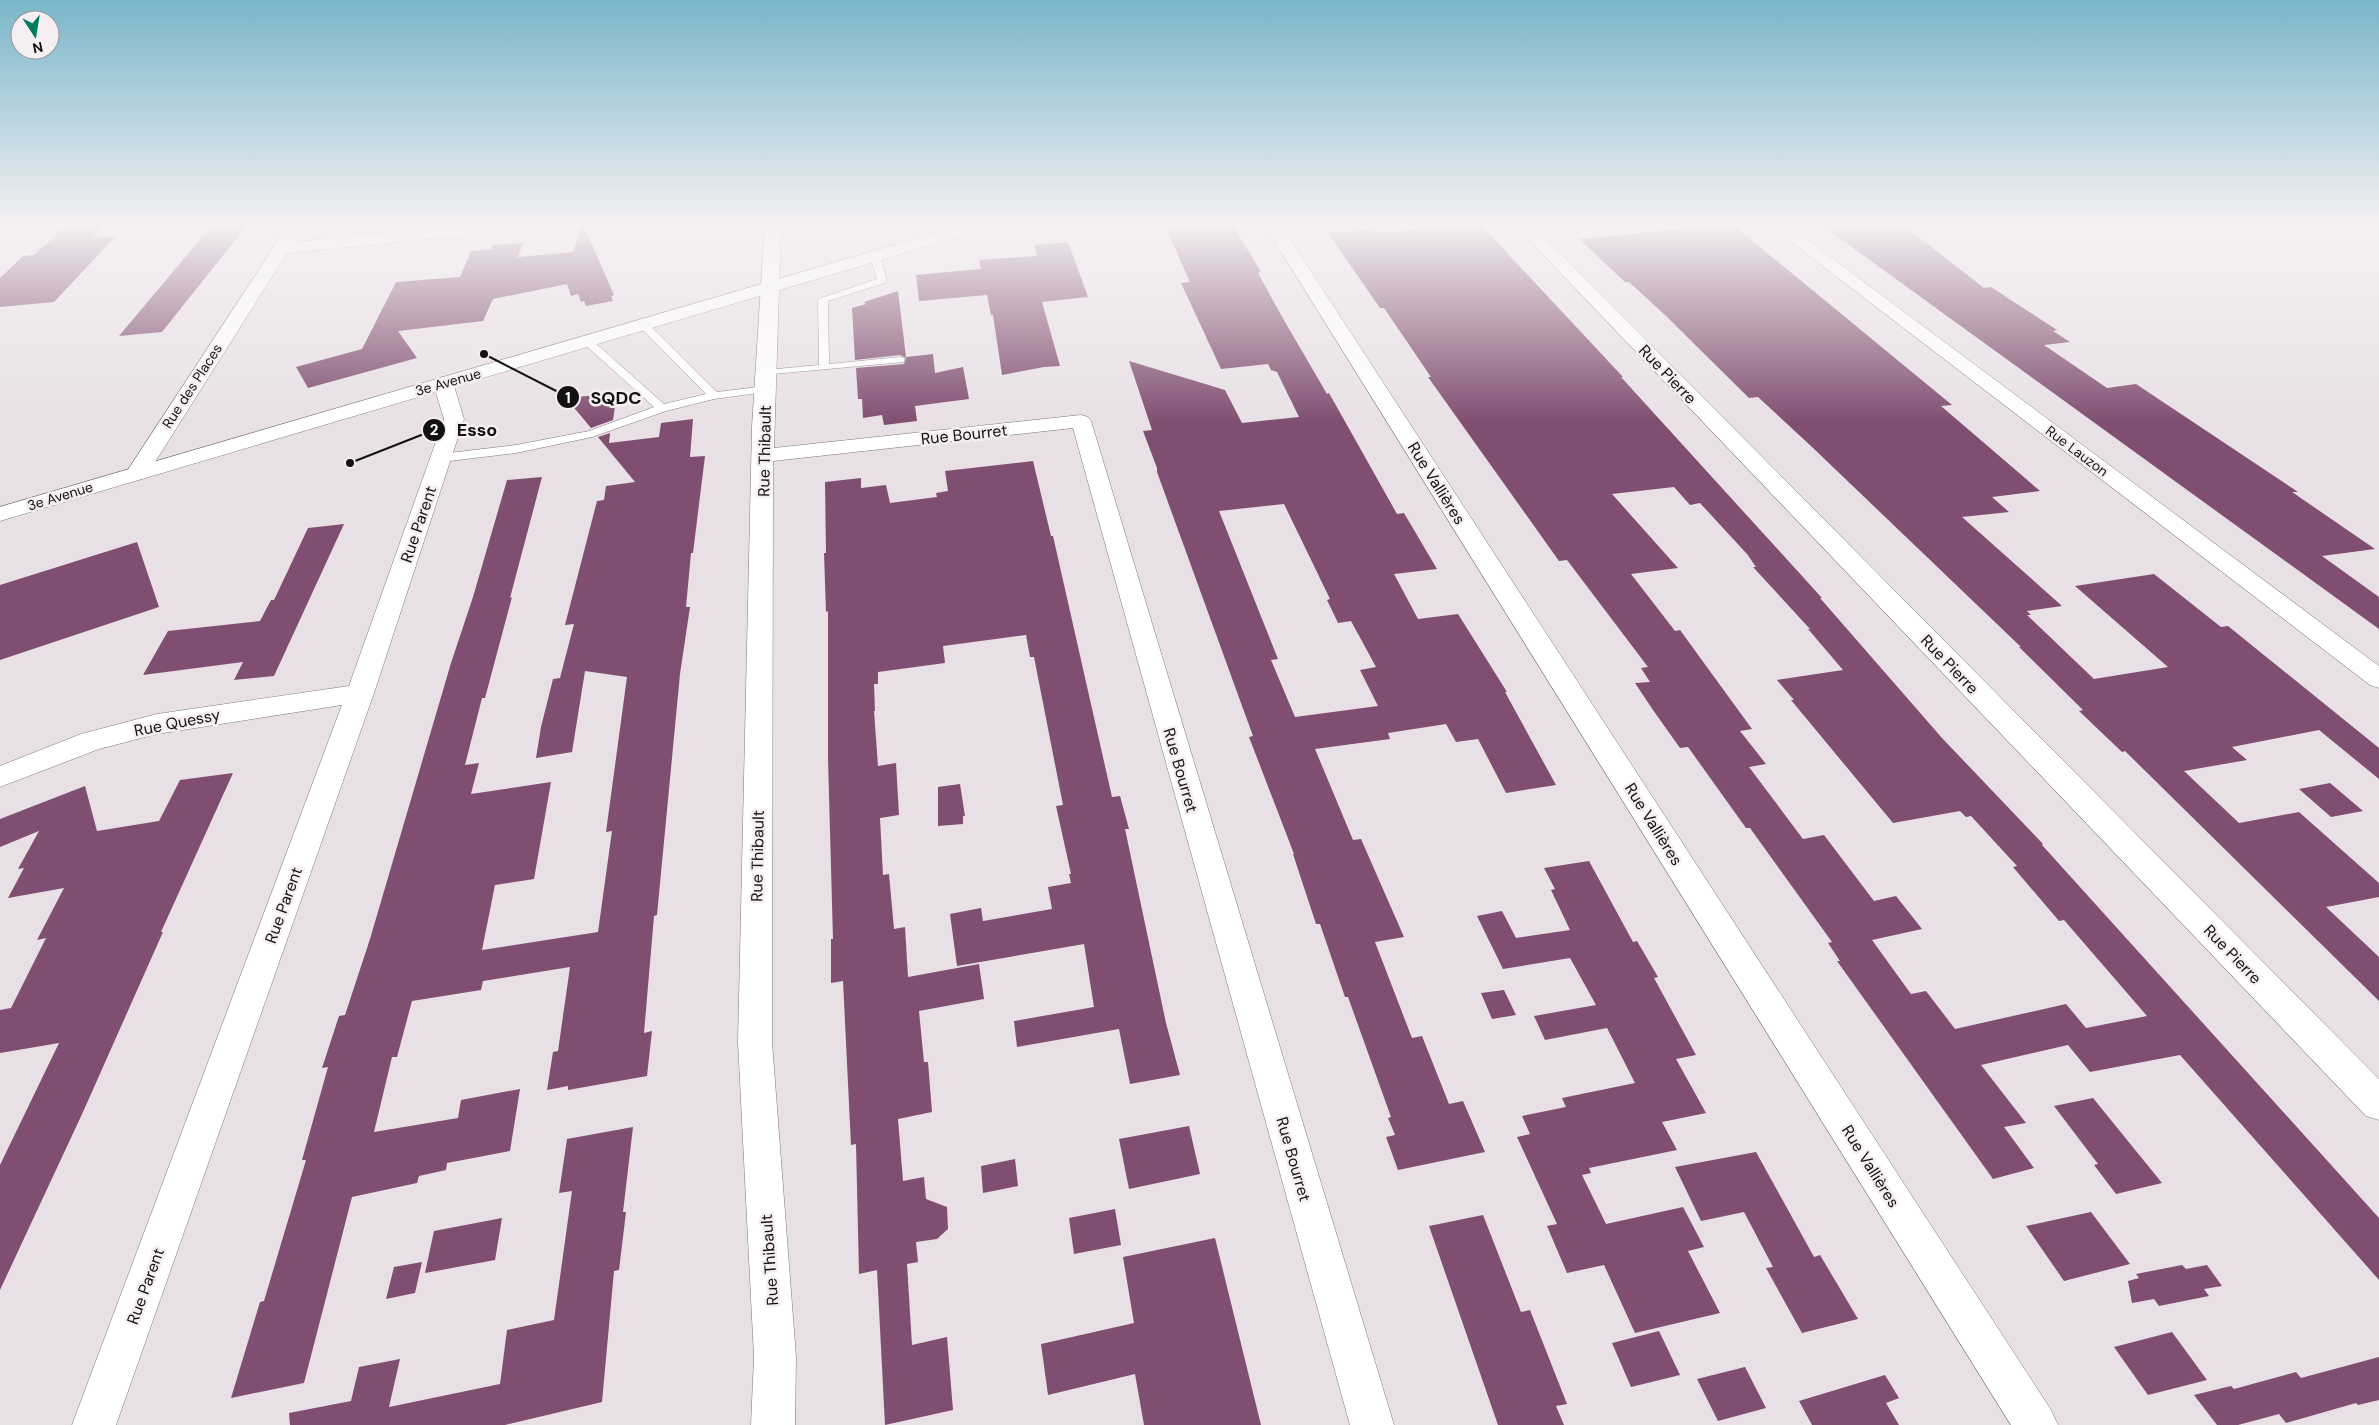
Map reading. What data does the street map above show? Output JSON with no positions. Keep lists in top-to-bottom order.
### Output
{
  "streets": {
    "street": [
      "Rue Pierre",
      "3e Avenue",
      "Rue des Places",
      "Rue Bourret",
      "Rue Thibault",
      "Rue Lauzon",
      "Rue Vallières",
      "Rue Parent",
      "Rue Quessy"
    ]
  },
  "crossings": [
    ["3e Avenue", "Rue des Places"],
    ["3e Avenue", "Rue Parent"],
    ["Rue Bourret", "Rue Thibault"],
    ["Rue Parent", "Rue Quessy"]
  ],
  "places": ["SQDC", "Esso"],
  "north": "bottom"
}
